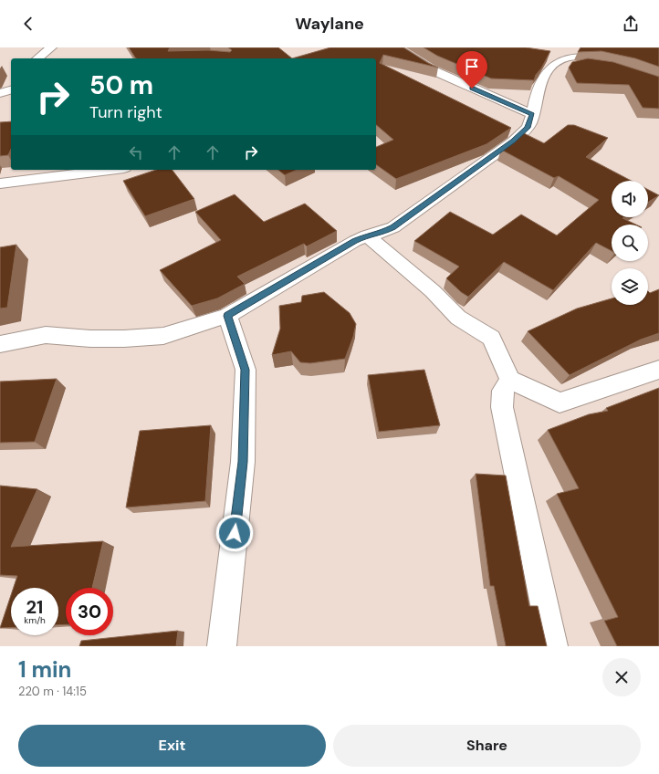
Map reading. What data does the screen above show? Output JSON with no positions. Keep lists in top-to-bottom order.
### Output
{
  "page": {
    "header": "Waylane",
    "turn": ["50 m", "Turn right"],
    "speed": "21 km/h",
    "limit": "30",
    "heading": ["1 min", "220 m · 14:15"],
    "buttons": ["Exit", "Share"]
  }
}
